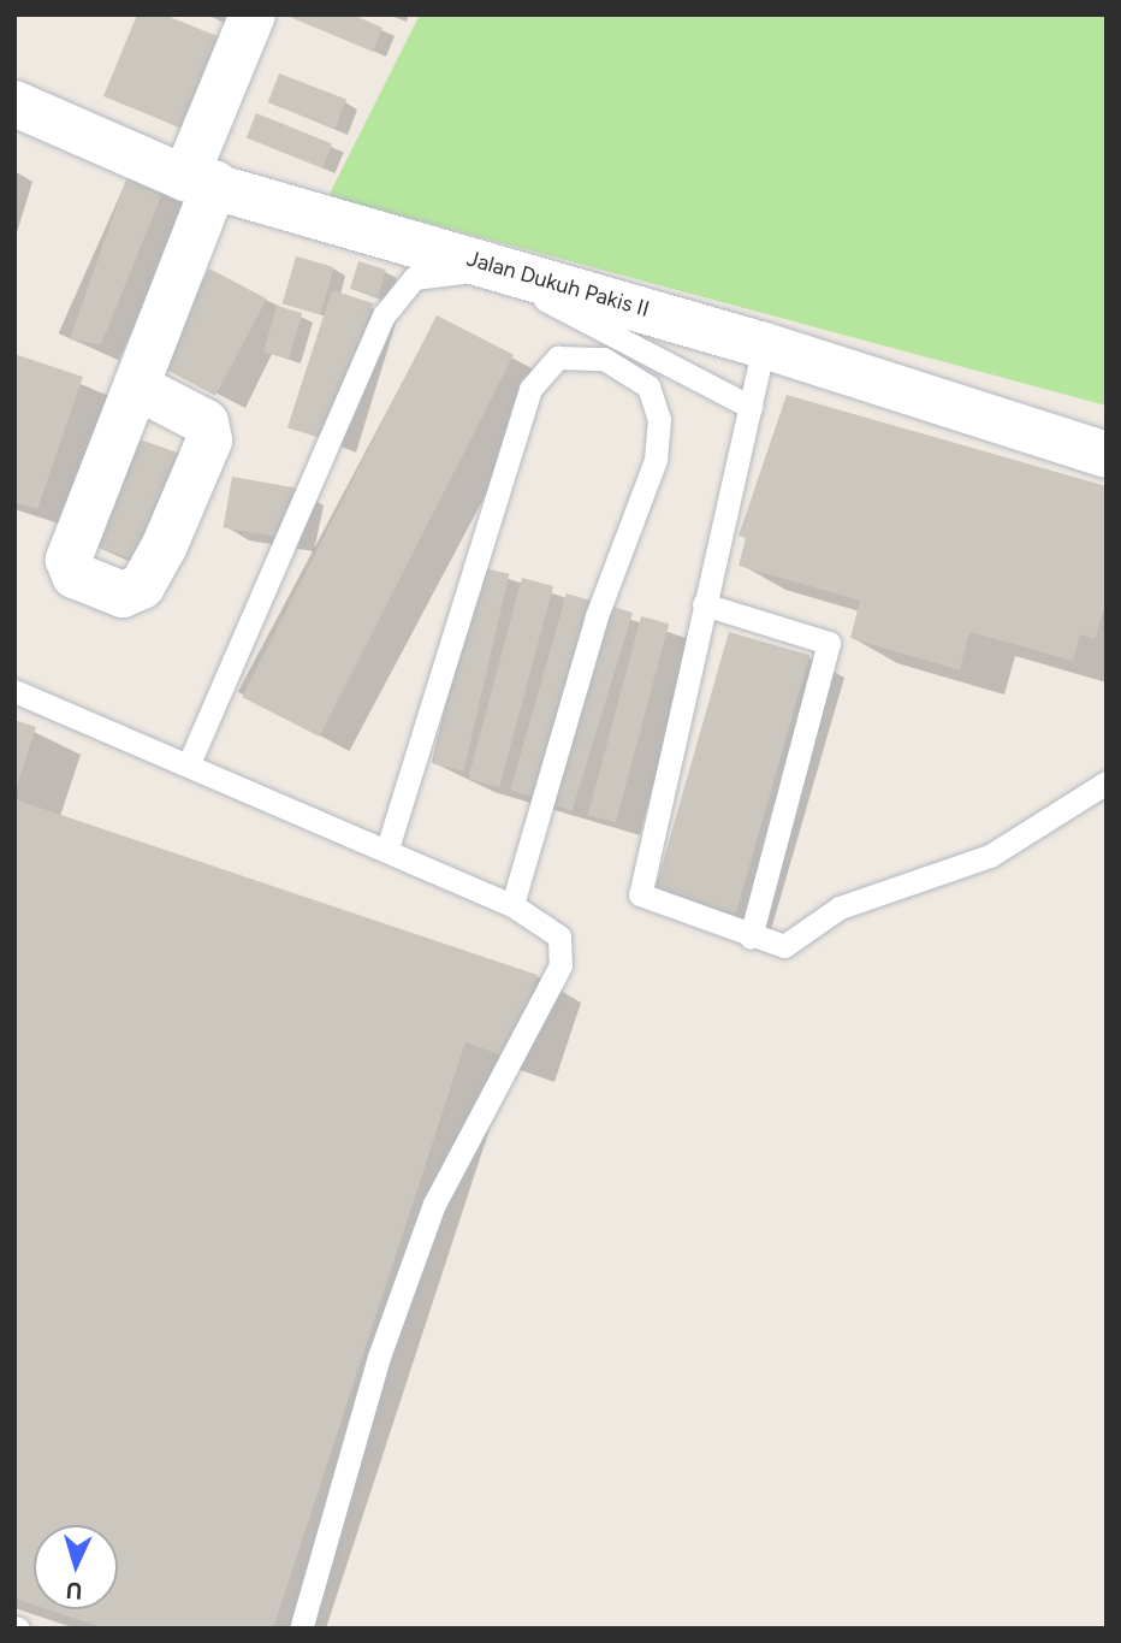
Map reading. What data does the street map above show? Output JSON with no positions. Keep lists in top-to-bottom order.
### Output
{
  "streets": {
    "street": ["Jalan Dukuh Pakis II"]
  },
  "north": "bottom"
}
